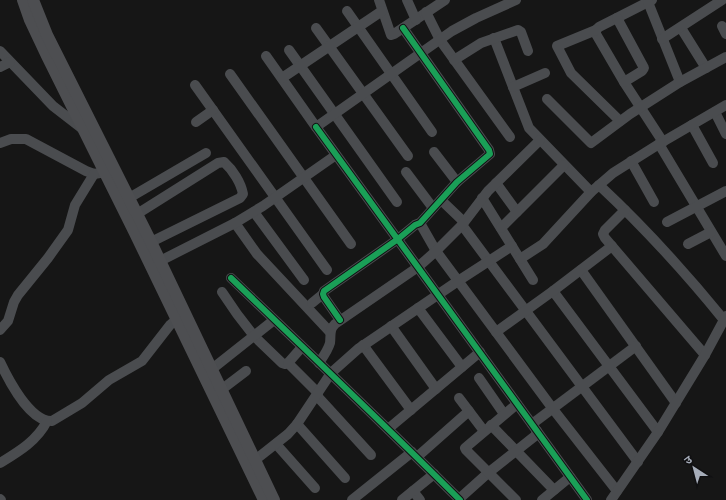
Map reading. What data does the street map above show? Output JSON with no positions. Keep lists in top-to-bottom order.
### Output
{
  "north": "top left"
}
